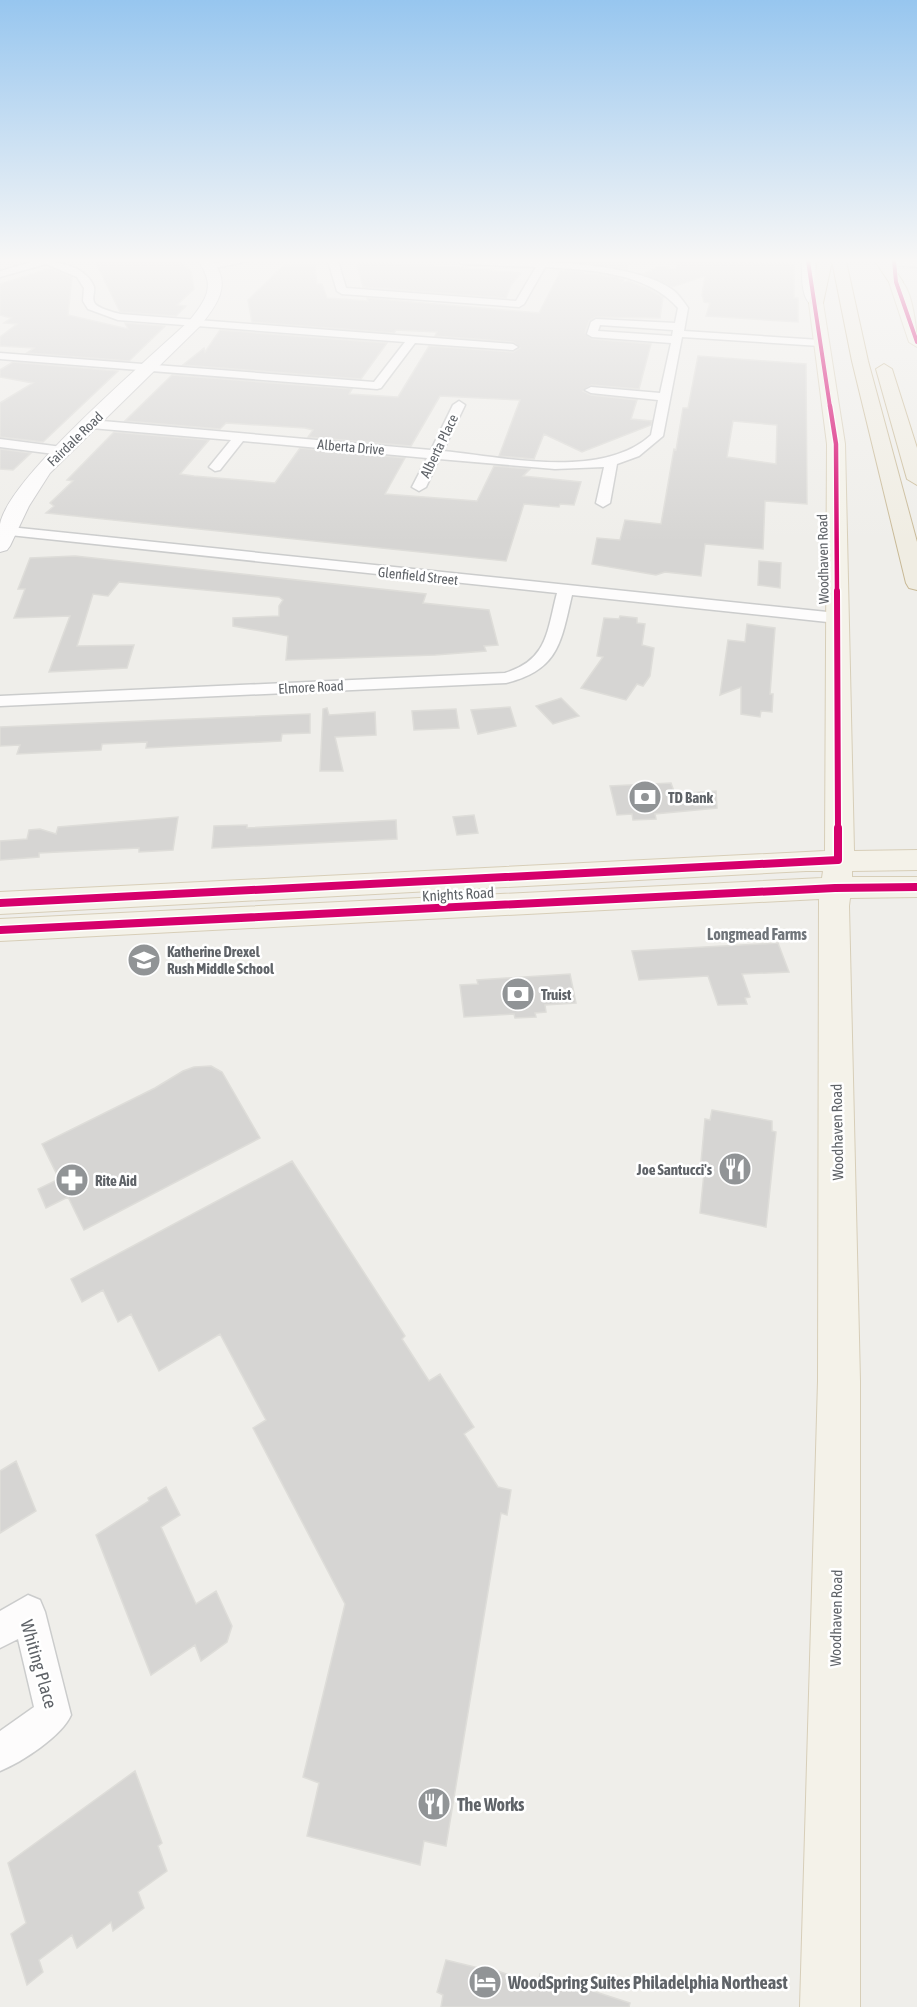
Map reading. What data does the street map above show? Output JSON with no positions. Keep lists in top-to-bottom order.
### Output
{
  "streets": {
    "main road": ["Woodhaven Road", "Knights Road"],
    "street": [
      "Fairdale Road",
      "Alberta Place",
      "Alberta Drive",
      "Glenfield Street",
      "Elmore Road",
      "Whiting Place"
    ]
  },
  "crossings": [
    ["Fairdale Road", "Alberta Drive"],
    ["Fairdale Road", "Glenfield Street"],
    ["Alberta Place", "Alberta Drive"],
    ["Woodhaven Road", "Glenfield Street"],
    ["Woodhaven Road", "Knights Road"],
    ["Glenfield Street", "Elmore Road"]
  ],
  "districts": ["Longmead Farms"],
  "places": {
    "bank": ["TD Bank", "Truist"],
    "school or university": ["Katherine Drexel Rush Middle School"],
    "restaurant": ["Joe Santucci's", "The Works"],
    "pharmacy": ["Rite Aid"],
    "hotel": ["WoodSpring Suites Philadelphia Northeast"]
  }
}
